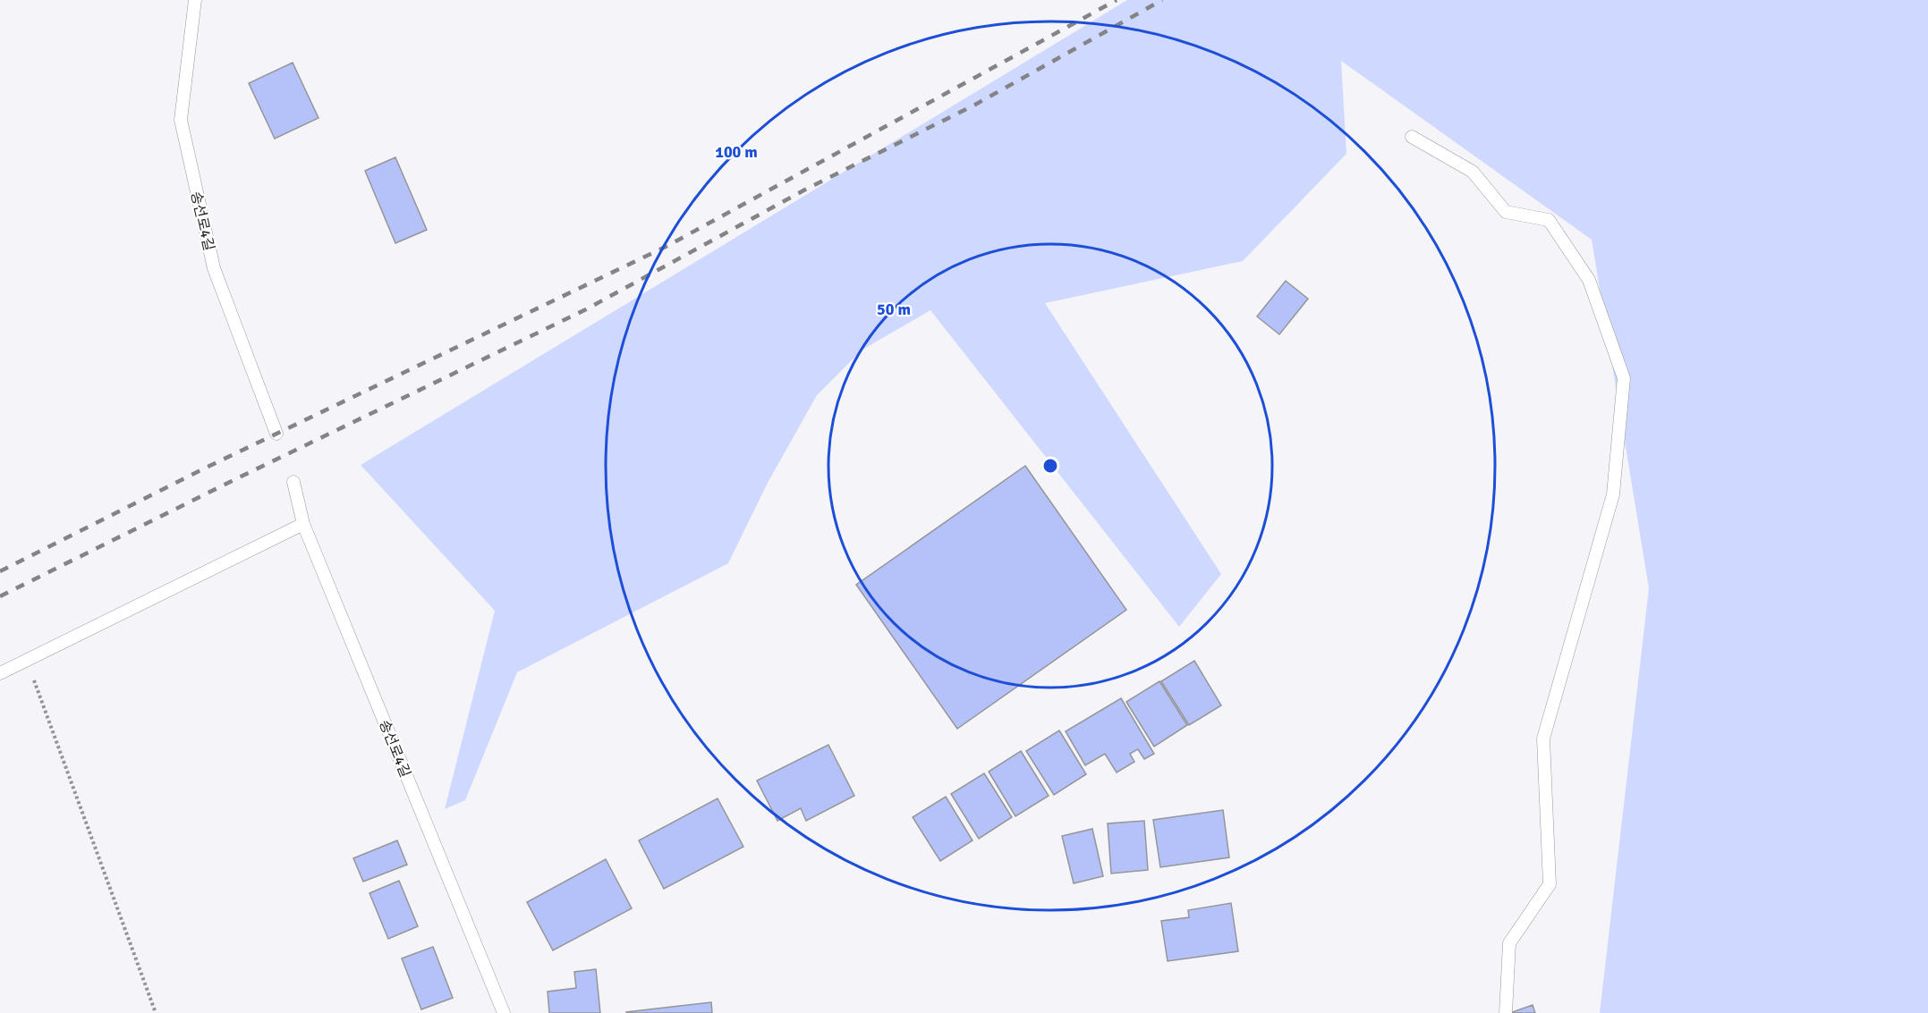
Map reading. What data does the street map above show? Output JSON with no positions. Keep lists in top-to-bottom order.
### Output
{
  "streets": {
    "lane": ["송선로4길"]
  },
  "rings": ["100 m", "50 m"]
}
